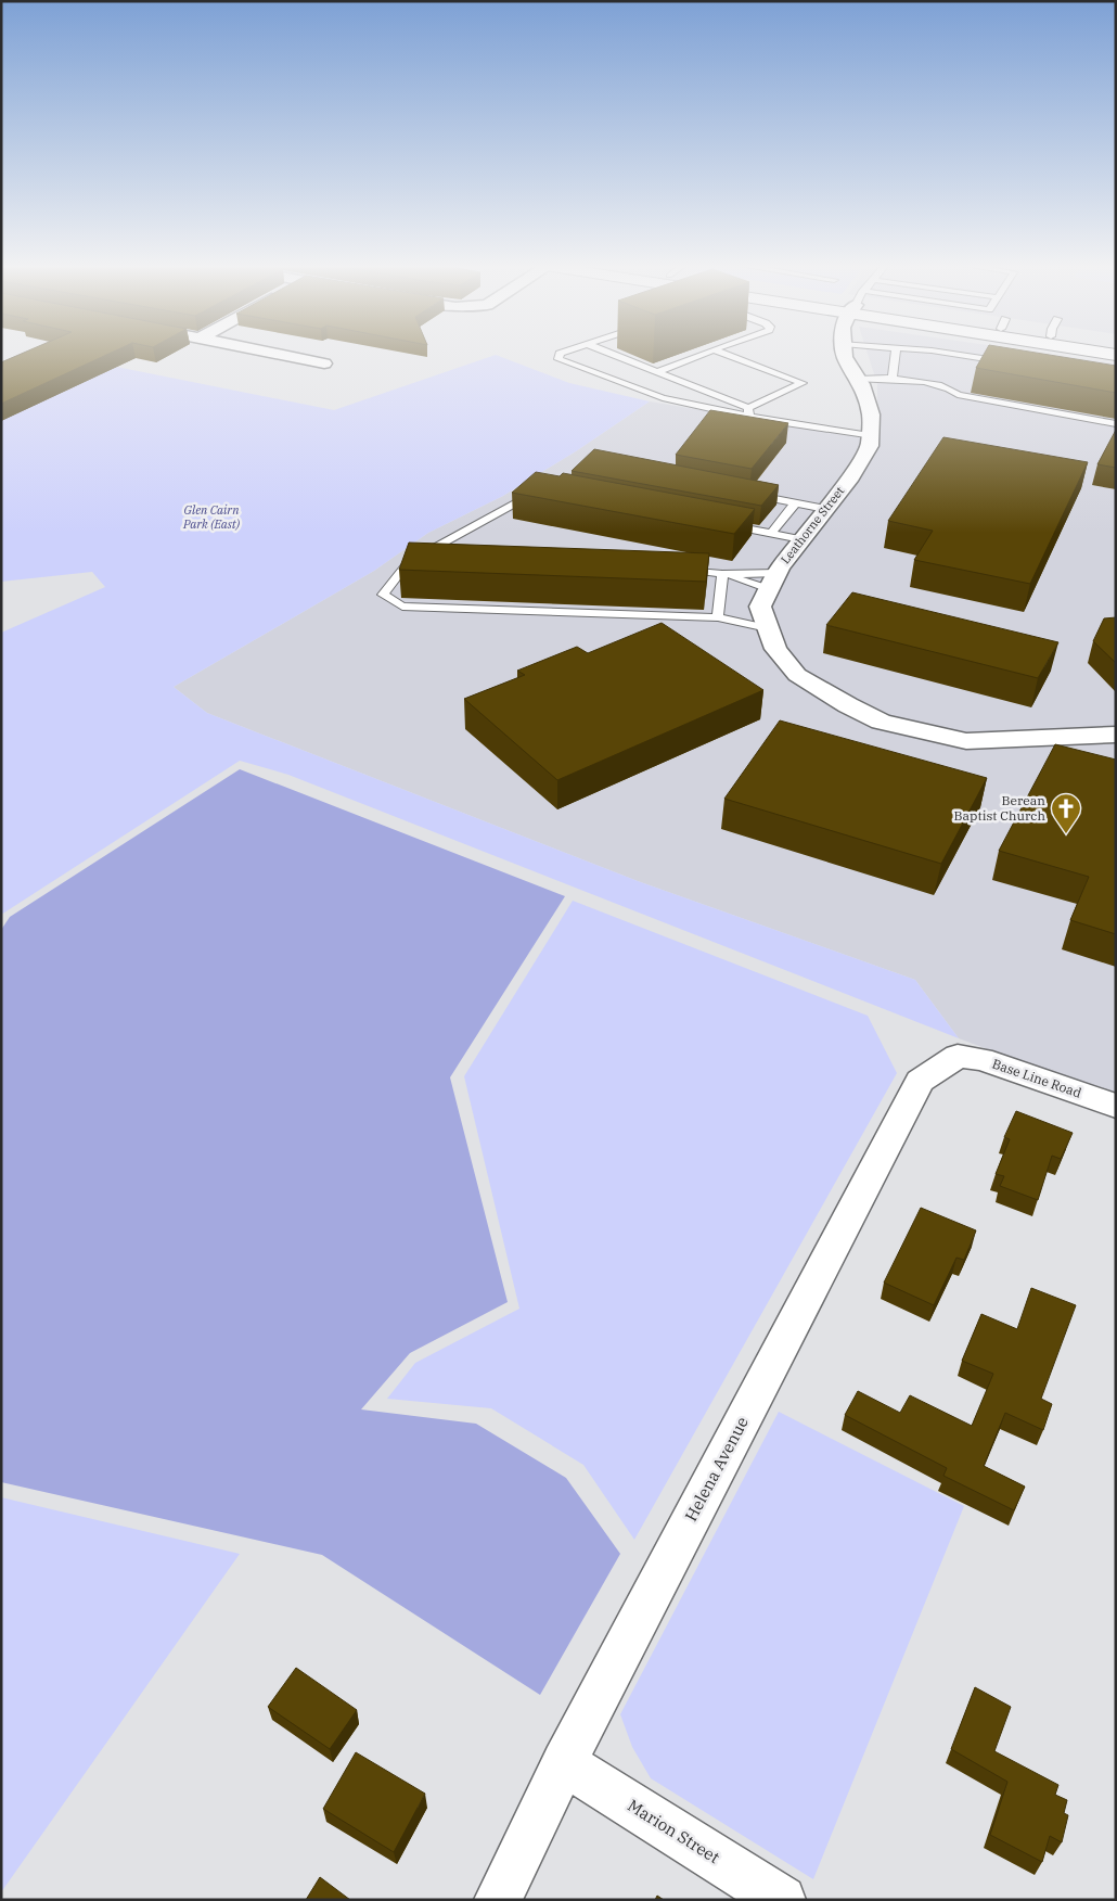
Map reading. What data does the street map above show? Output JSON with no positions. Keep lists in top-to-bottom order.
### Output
{
  "streets": {
    "street": [
      "Leathorne Street",
      "Base Line Road",
      "Helena Avenue",
      "Marion Street"
    ]
  },
  "crossings": [
    ["Base Line Road", "Helena Avenue"],
    ["Helena Avenue", "Marion Street"]
  ],
  "parks": ["Glen Cairn Park (East)"],
  "places": {
    "church": ["Berean Baptist Church"]
  }
}
